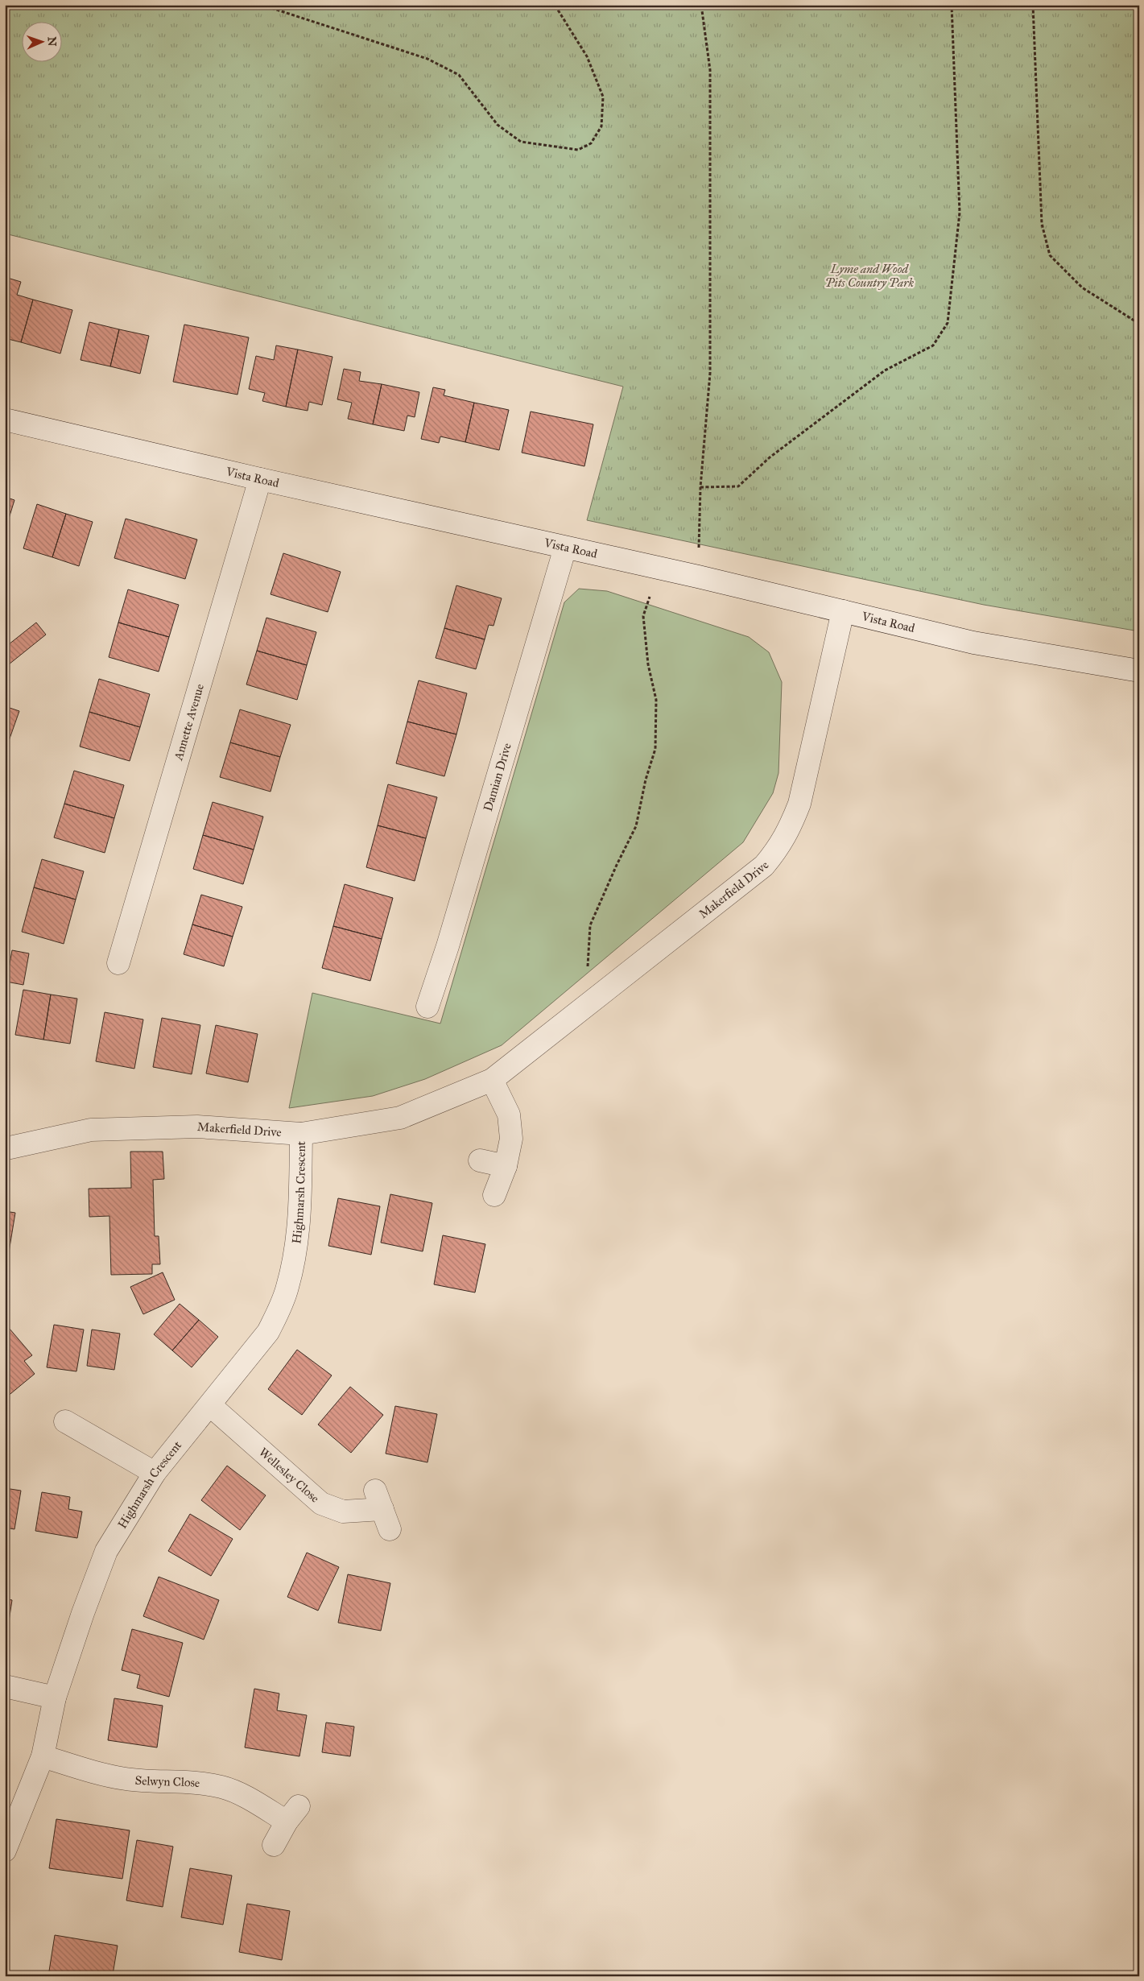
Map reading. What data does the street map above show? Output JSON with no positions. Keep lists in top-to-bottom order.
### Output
{
  "streets": {
    "street": [
      "Vista Road",
      "Annette Avenue",
      "Damian Drive",
      "Makerfield Drive",
      "Highmarsh Crescent",
      "Wellesley Close",
      "Selwyn Close"
    ]
  },
  "crossings": [
    ["Vista Road", "Annette Avenue"],
    ["Vista Road", "Damian Drive"],
    ["Vista Road", "Makerfield Drive"],
    ["Makerfield Drive", "Highmarsh Crescent"],
    ["Highmarsh Crescent", "Wellesley Close"],
    ["Highmarsh Crescent", "Selwyn Close"]
  ],
  "parks": ["Lyme and Wood Pits Country Park"],
  "north": "right"
}
